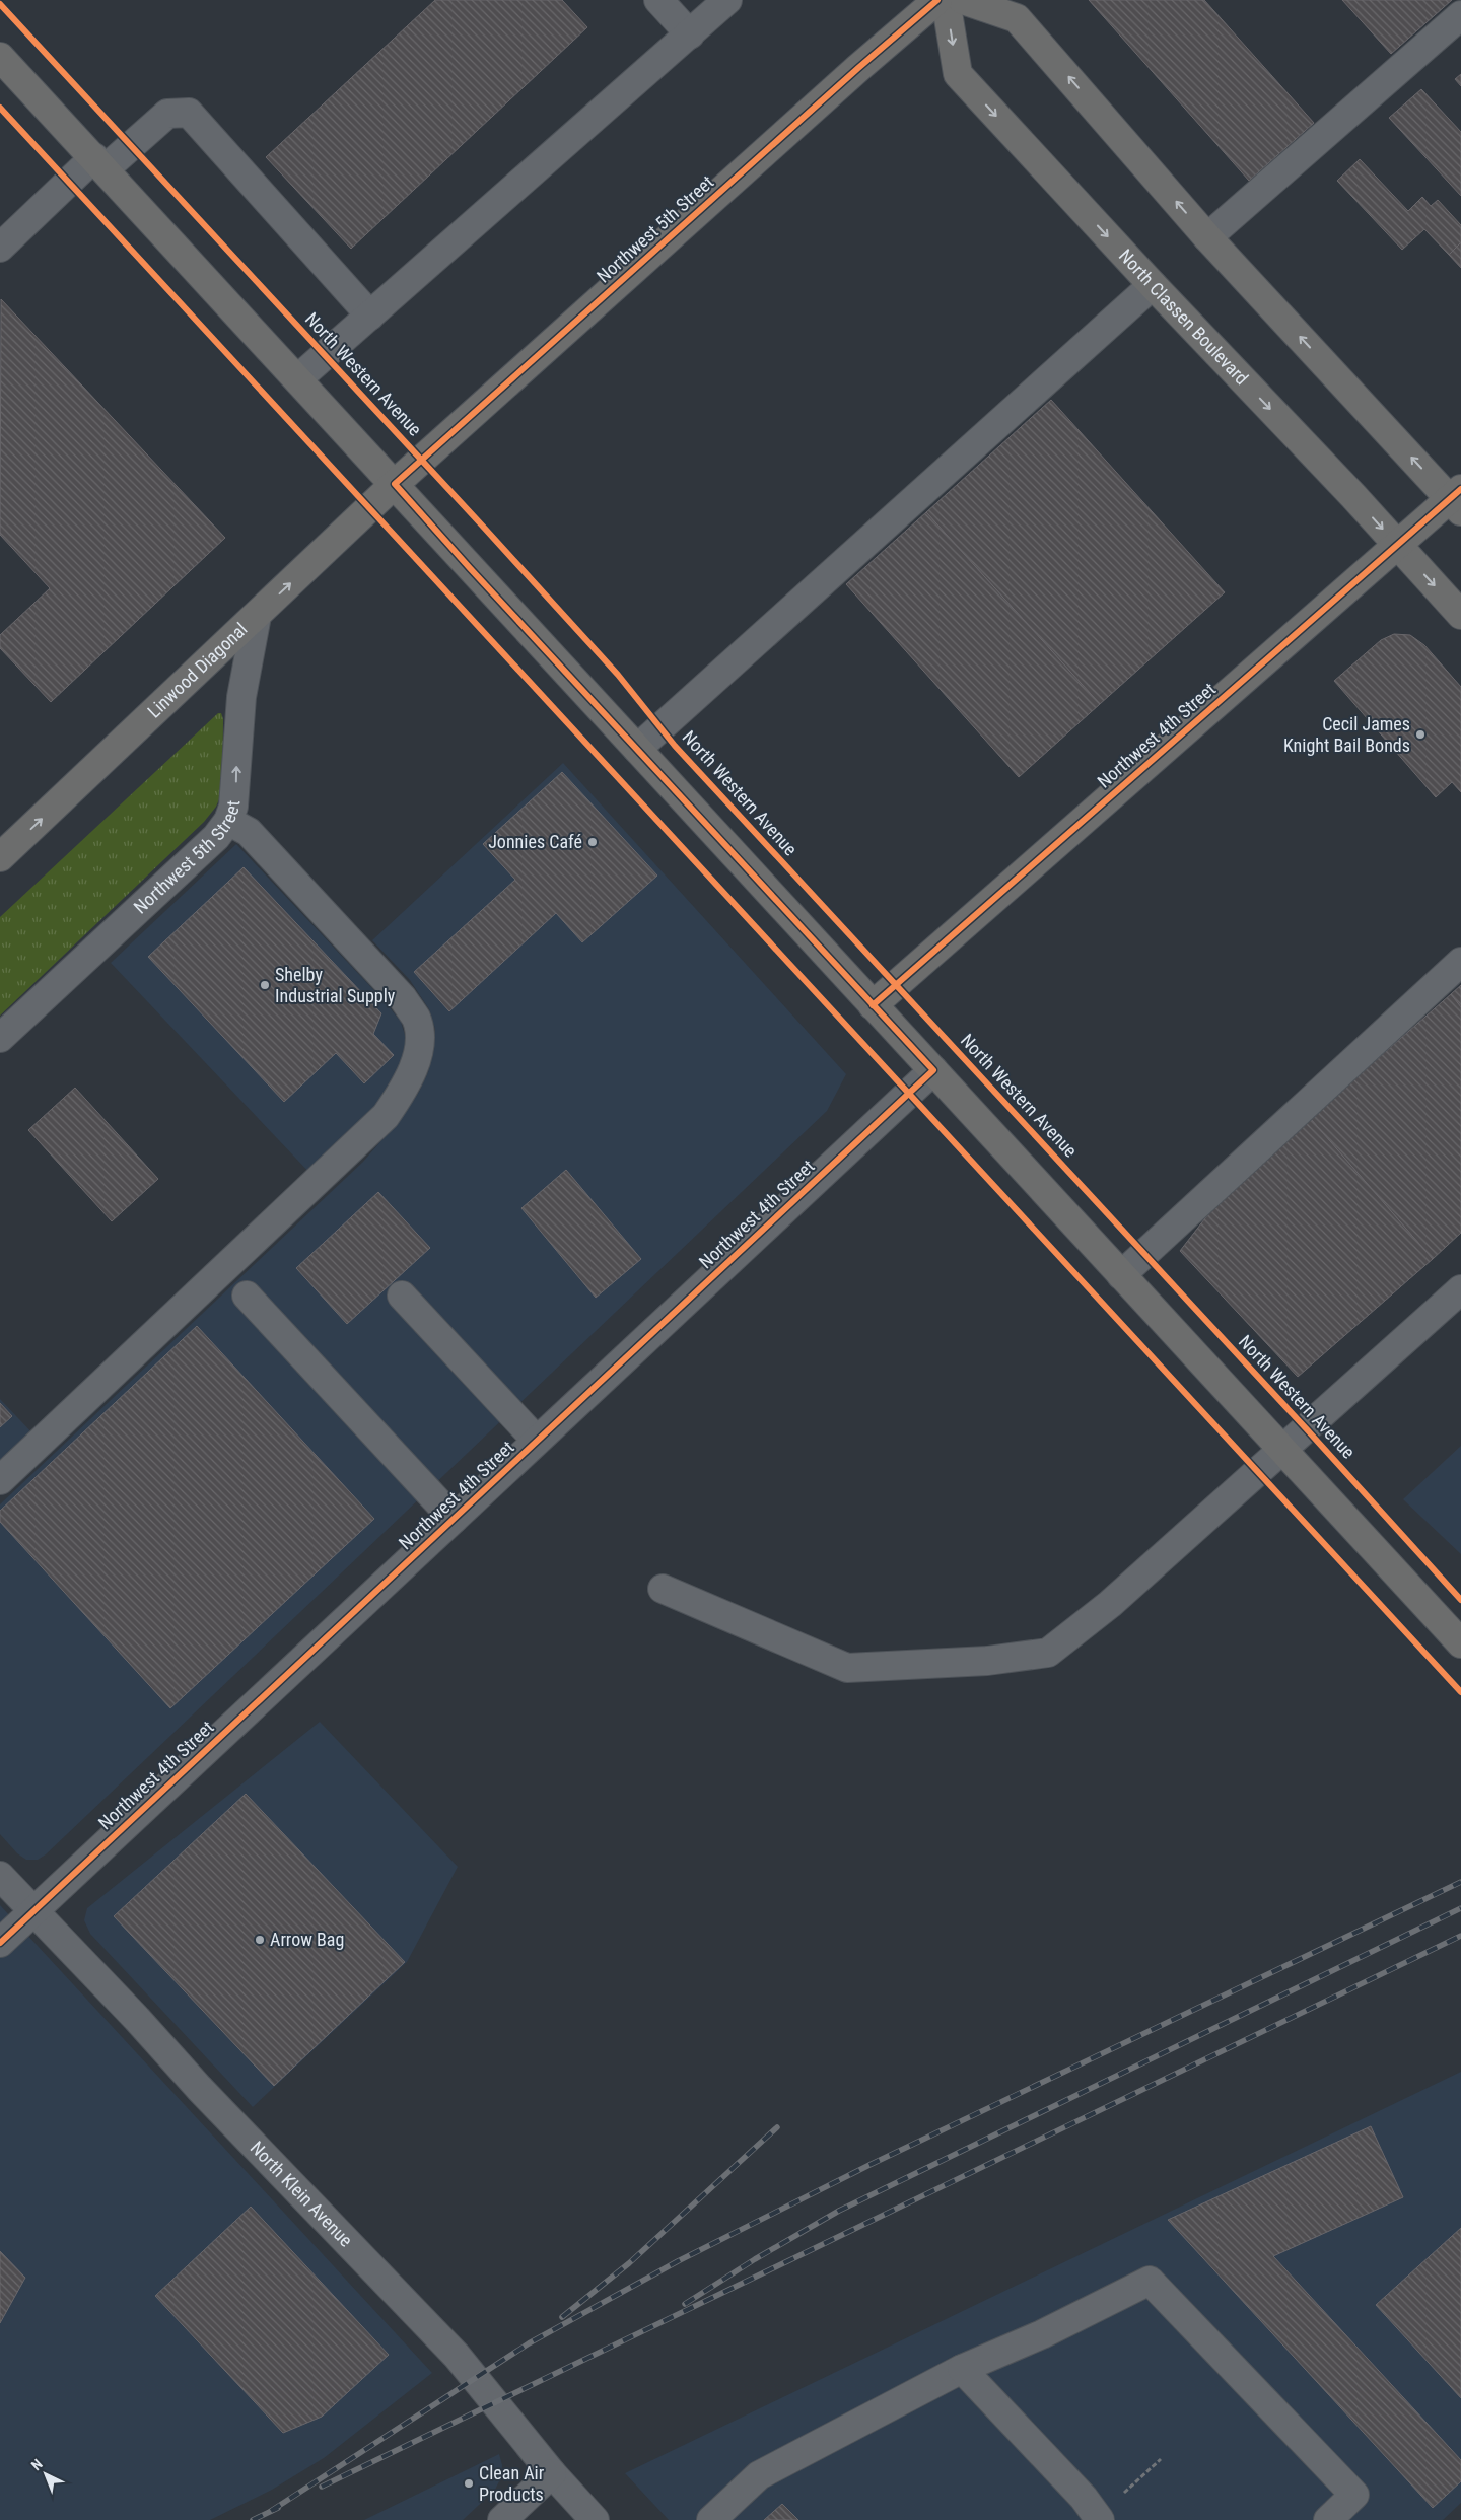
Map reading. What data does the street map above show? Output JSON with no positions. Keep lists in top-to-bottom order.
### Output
{
  "streets": {
    "main road": [
      "Northwest 5th Street",
      "North Classen Boulevard",
      "Linwood Diagonal",
      "Northwest 4th Street"
    ],
    "street": ["North Klein Avenue"],
    "cycle path": ["North Western Avenue"]
  },
  "crossings": [
    ["Northwest 5th Street", "Linwood Diagonal"],
    ["North Classen Boulevard", "Northwest 4th Street"],
    ["Northwest 4th Street", "North Klein Avenue"]
  ],
  "one_way": ["Linwood Diagonal"],
  "places": [
    "Cecil James Knight Bail Bonds",
    "Jonnies Café",
    "Shelby Industrial Supply",
    "Arrow Bag",
    "Clean Air Products"
  ],
  "north": "top left"
}
